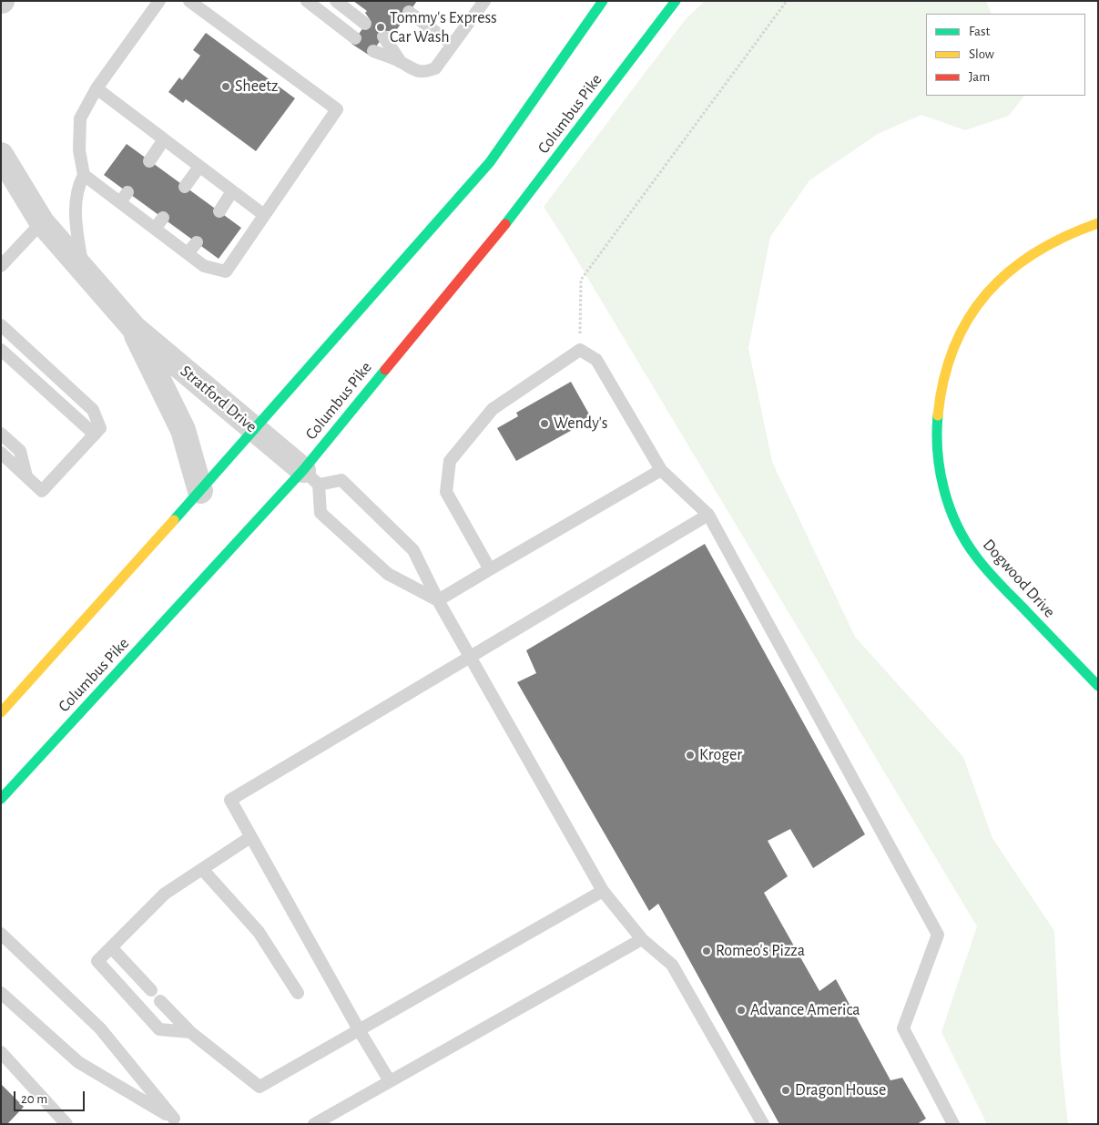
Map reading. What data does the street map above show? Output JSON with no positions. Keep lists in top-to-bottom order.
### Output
{
  "streets": {
    "main road": ["Columbus Pike", "Dogwood Drive"],
    "street": ["Stratford Drive"]
  },
  "crossings": [
    ["Columbus Pike", "Stratford Drive"]
  ],
  "places": [
    "Tommy's Express Car Wash",
    "Sheetz",
    "Wendy's",
    "Kroger",
    "Romeo's Pizza",
    "Advance America",
    "Dragon House"
  ],
  "legend": ["Fast", "Slow", "Jam"],
  "scale_bar": "20 m"
}
